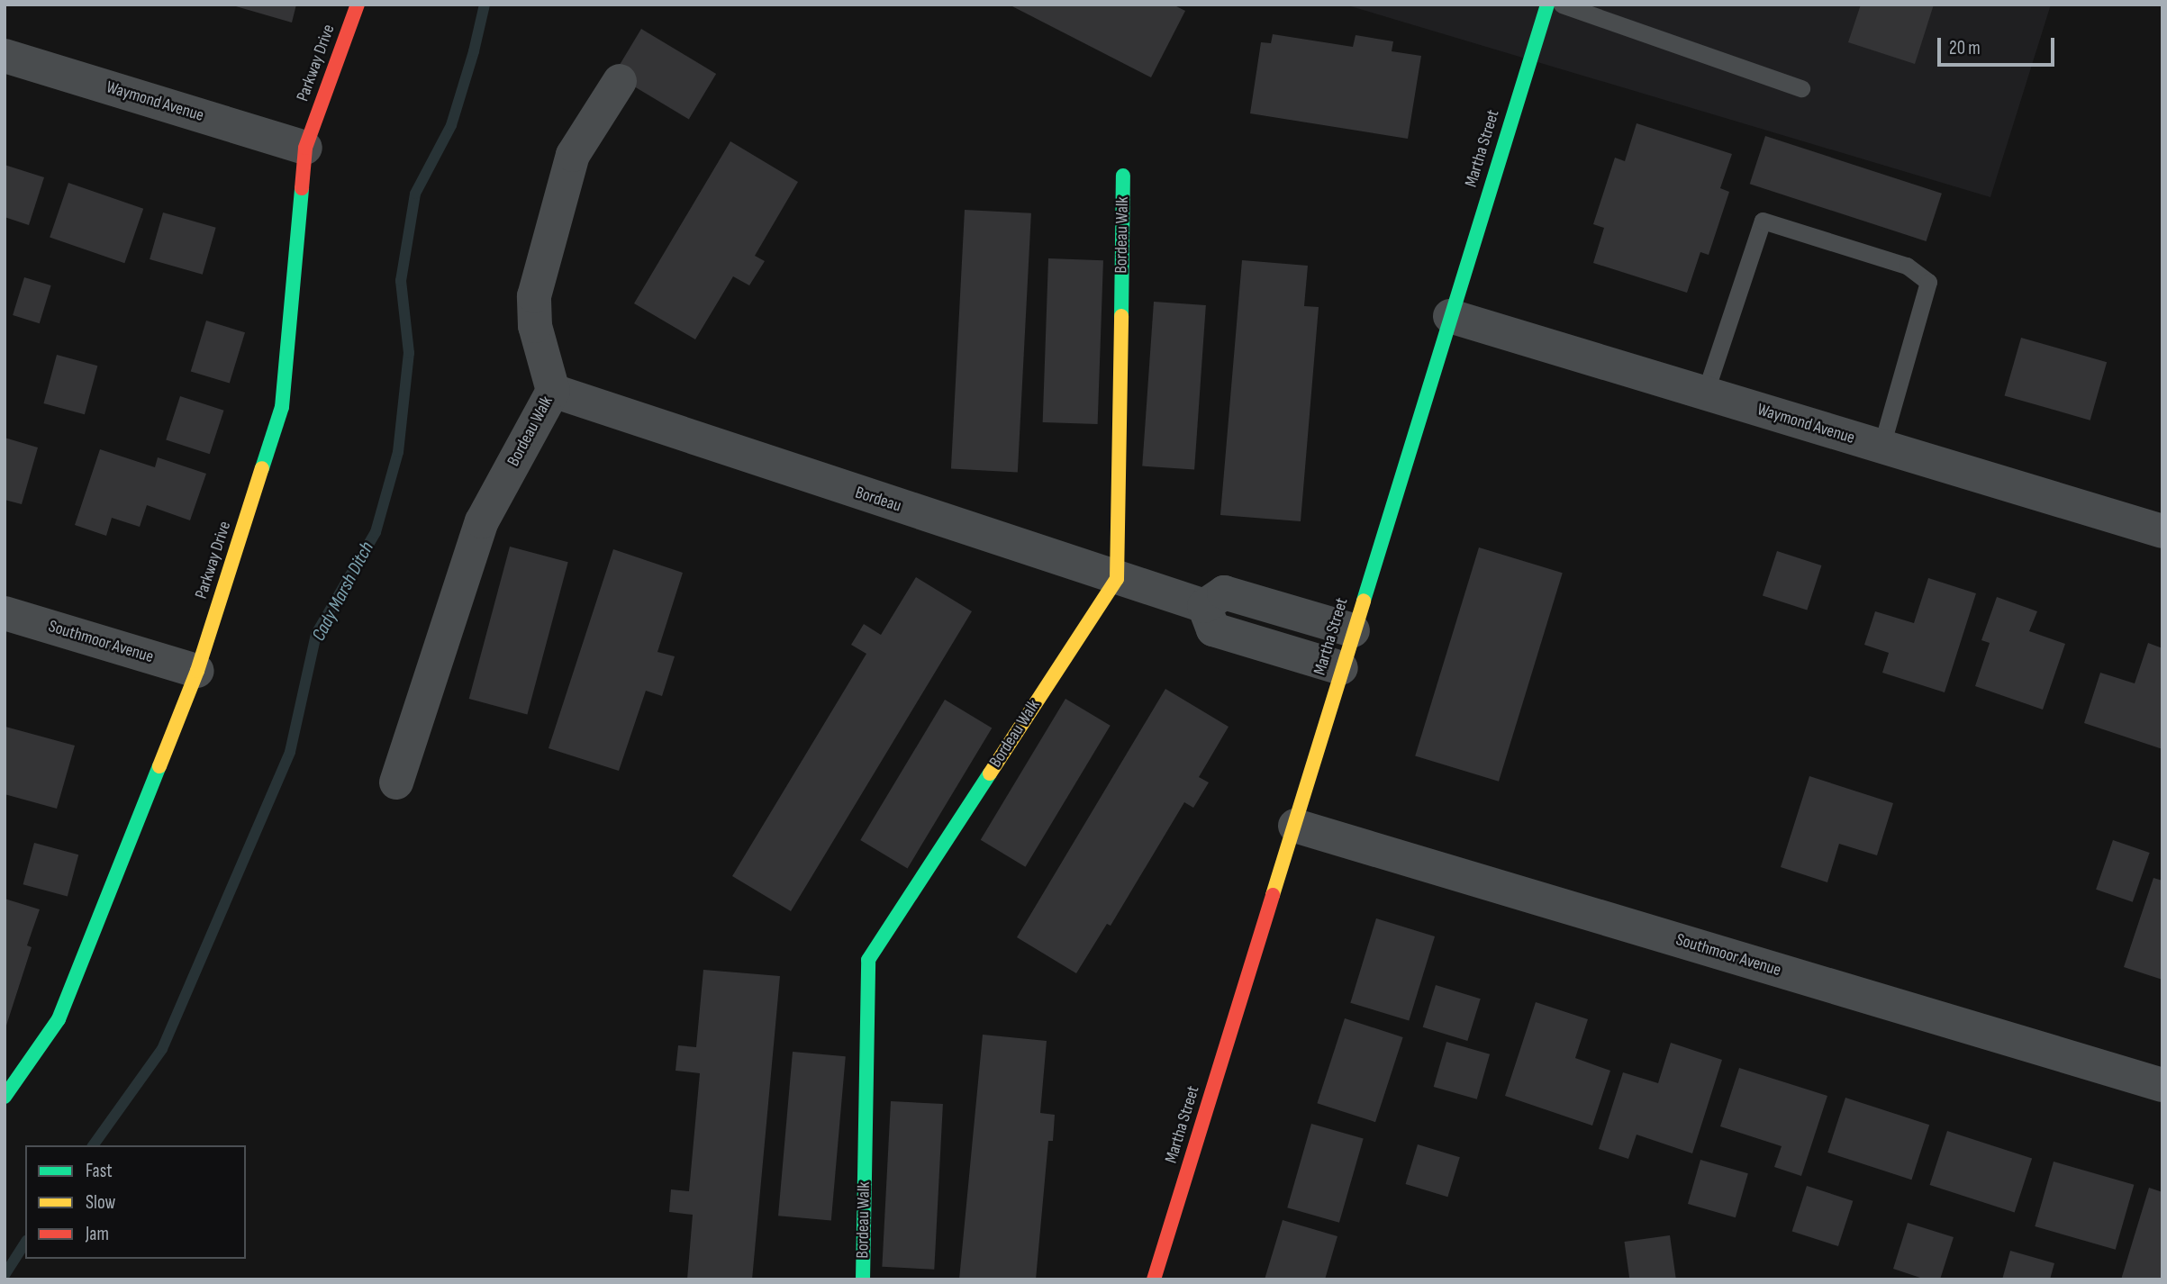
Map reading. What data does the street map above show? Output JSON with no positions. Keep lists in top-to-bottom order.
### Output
{
  "streets": {
    "street": [
      "Parkway Drive",
      "Waymond Avenue",
      "Martha Street",
      "Bordeau Walk",
      "Bordeau",
      "Southmoor Avenue"
    ]
  },
  "crossings": [
    ["Parkway Drive", "Waymond Avenue"],
    ["Parkway Drive", "Southmoor Avenue"],
    ["Waymond Avenue", "Martha Street"],
    ["Martha Street", "Southmoor Avenue"],
    ["Bordeau Walk", "Bordeau"]
  ],
  "water": ["Cady Marsh Ditch"],
  "legend": ["Fast", "Slow", "Jam"],
  "scale_bar": "20 m"
}
